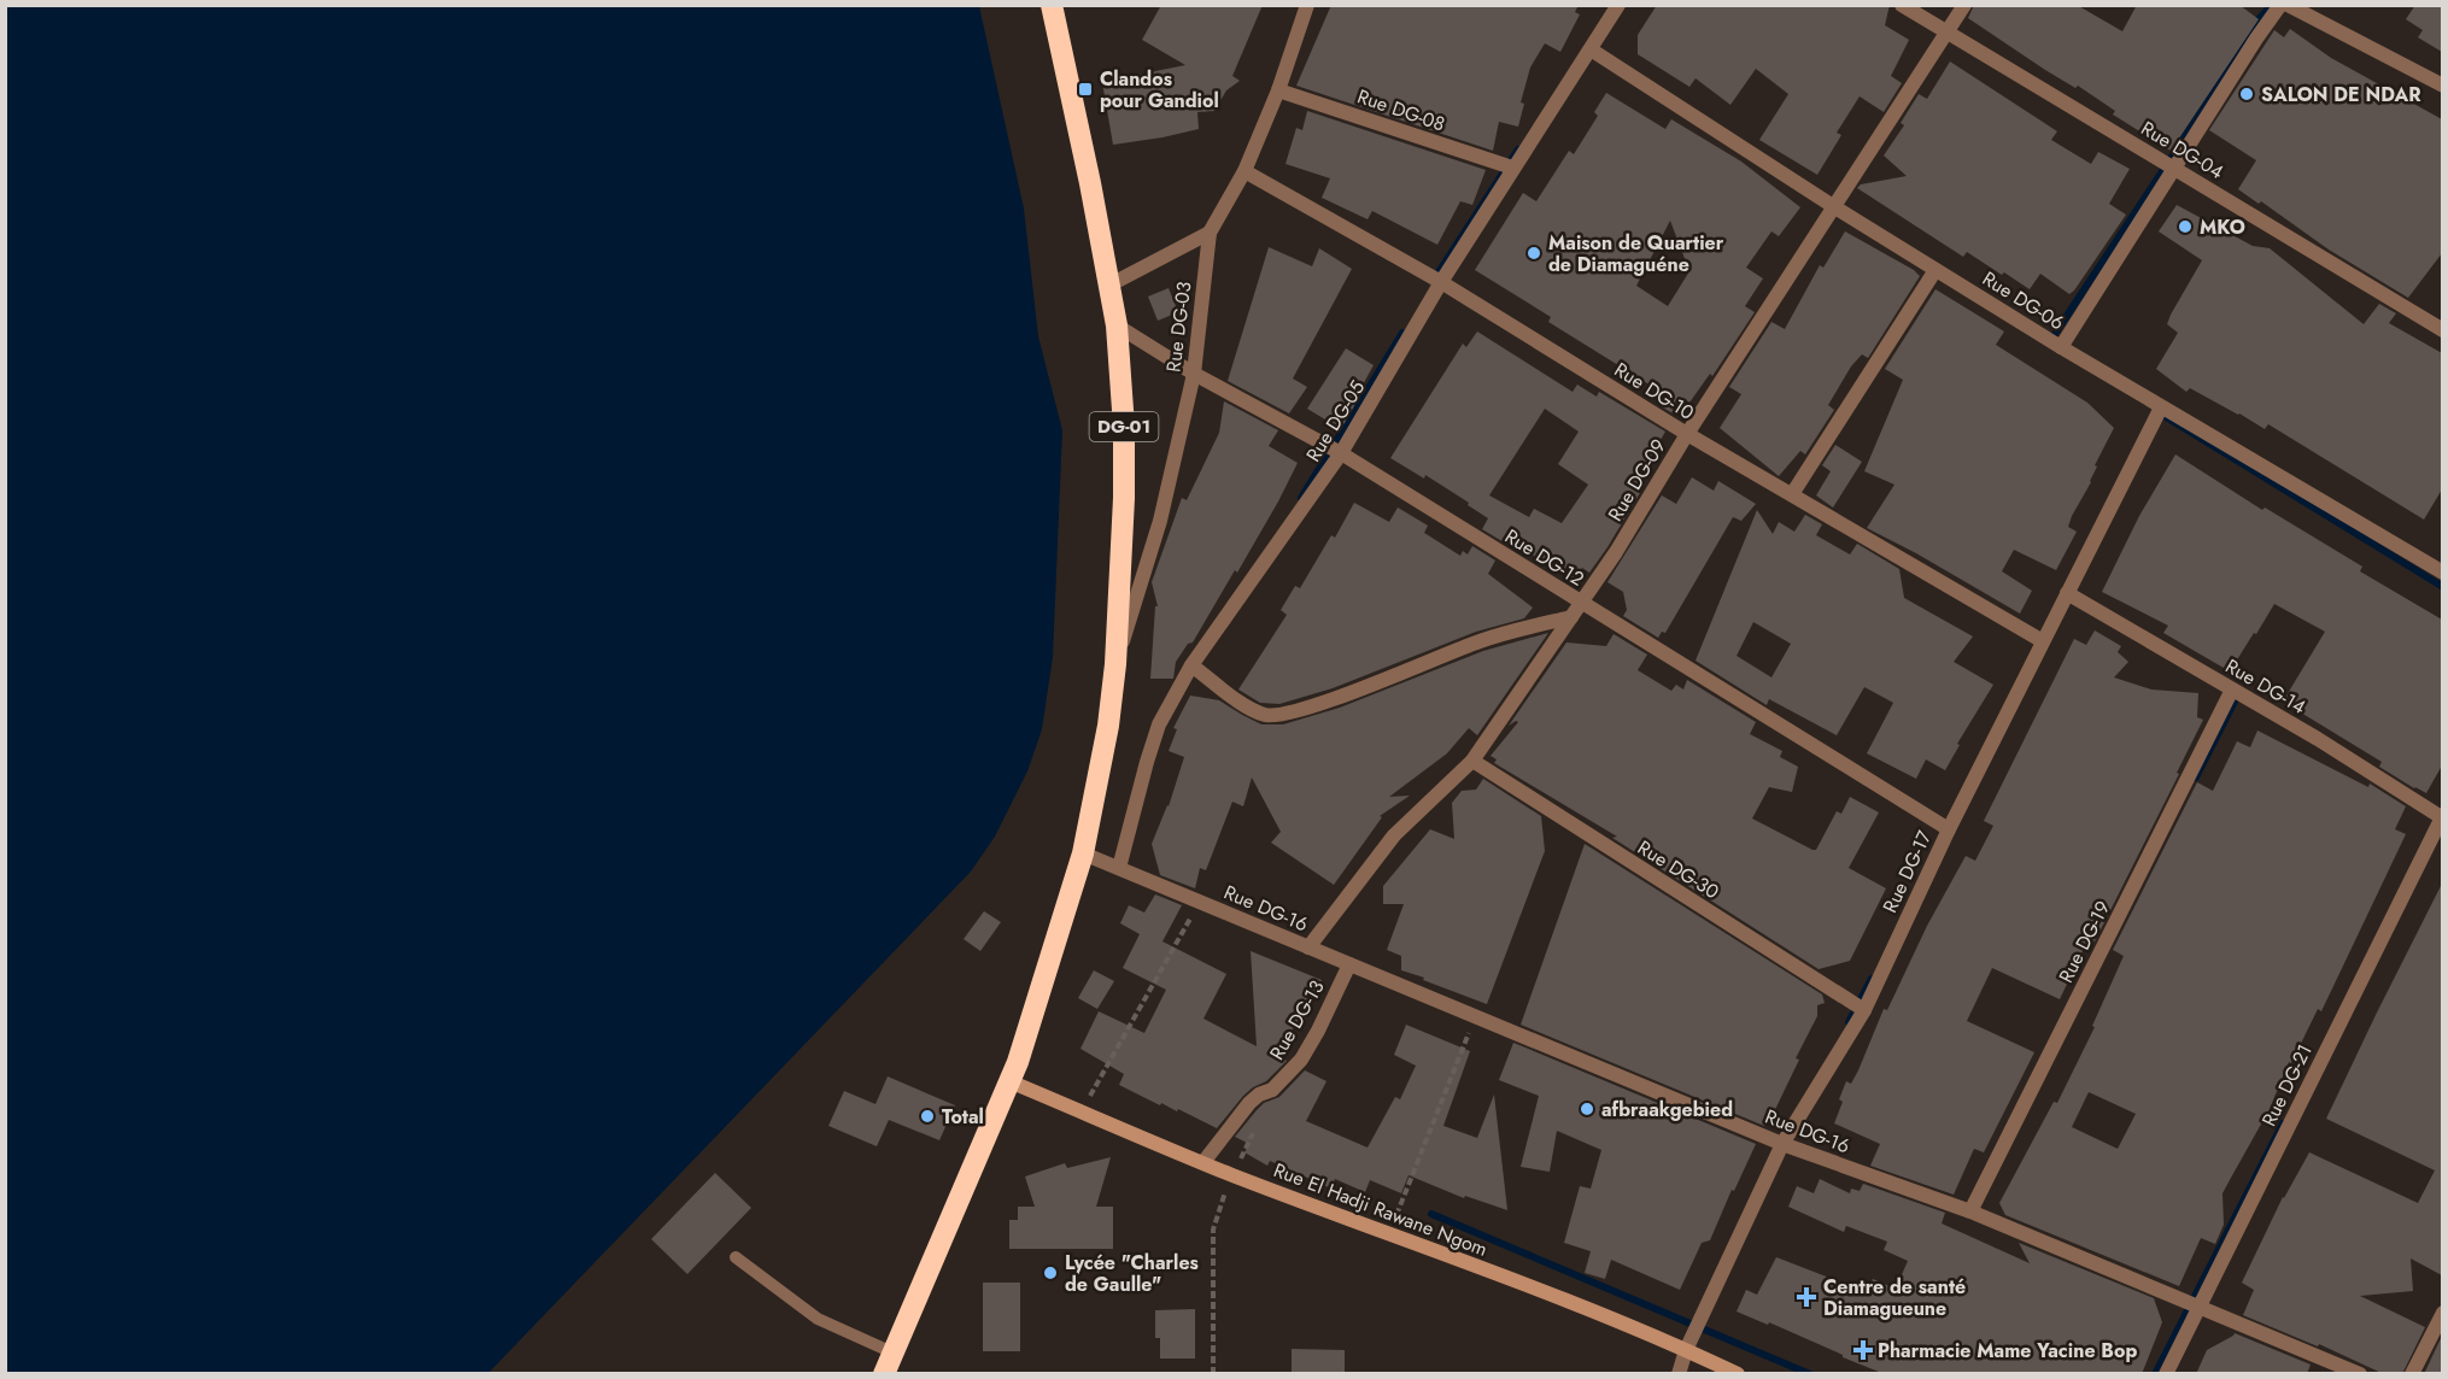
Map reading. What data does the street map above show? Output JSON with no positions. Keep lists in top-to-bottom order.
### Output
{
  "streets": {
    "highway": ["DG-01"],
    "street": [
      "Rue DG-08",
      "Rue DG-04",
      "Rue DG-06",
      "Rue DG-03",
      "Rue DG-10",
      "Rue DG-05",
      "Rue DG-09",
      "Rue DG-12",
      "Rue DG-14",
      "Rue DG-30",
      "Rue DG-17",
      "Rue DG-16",
      "Rue DG-19",
      "Rue DG-13",
      "Rue DG-21",
      "Rue El Hadji Rawane Ngom"
    ]
  },
  "crossings": [
    ["Rue DG-08", "Rue DG-03"],
    ["Rue DG-08", "Rue DG-05"],
    ["Rue DG-04", "Rue DG-09"],
    ["Rue DG-06", "Rue DG-05"],
    ["Rue DG-06", "Rue DG-09"],
    ["Rue DG-06", "Rue DG-17"],
    ["Rue DG-03", "Rue DG-10"],
    ["Rue DG-03", "DG-01"],
    ["Rue DG-03", "Rue DG-12"],
    ["Rue DG-10", "Rue DG-05"],
    ["Rue DG-10", "Rue DG-09"],
    ["Rue DG-10", "Rue DG-17"],
    ["Rue DG-05", "Rue DG-12"],
    ["Rue DG-05", "Rue DG-16"],
    ["DG-01", "Rue DG-12"],
    ["DG-01", "Rue DG-16"],
    ["Rue DG-09", "Rue DG-12"],
    ["Rue DG-09", "Rue DG-30"],
    ["Rue DG-09", "Rue DG-16"],
    ["Rue DG-12", "Rue DG-17"],
    ["Rue DG-14", "Rue DG-17"],
    ["Rue DG-14", "Rue DG-19"],
    ["Rue DG-14", "Rue DG-21"],
    ["Rue DG-30", "Rue DG-17"],
    ["Rue DG-17", "Rue DG-16"],
    ["Rue DG-17", "Rue El Hadji Rawane Ngom"],
    ["Rue DG-16", "Rue DG-19"],
    ["Rue DG-16", "Rue DG-13"],
    ["Rue DG-16", "Rue DG-21"],
    ["Rue DG-13", "Rue El Hadji Rawane Ngom"]
  ],
  "places": {
    "transit": ["Clandos pour Gandiol"],
    "other": [
      "SALON DE NDAR",
      "MKO",
      "Maison de Quartier de Diamaguéne",
      "afbraakgebied",
      "Total",
      "Lycée \"Charles de Gaulle\""
    ],
    "health": ["Centre de santé Diamagueune", "Pharmacie Mame Yacine Bop"]
  }
}
